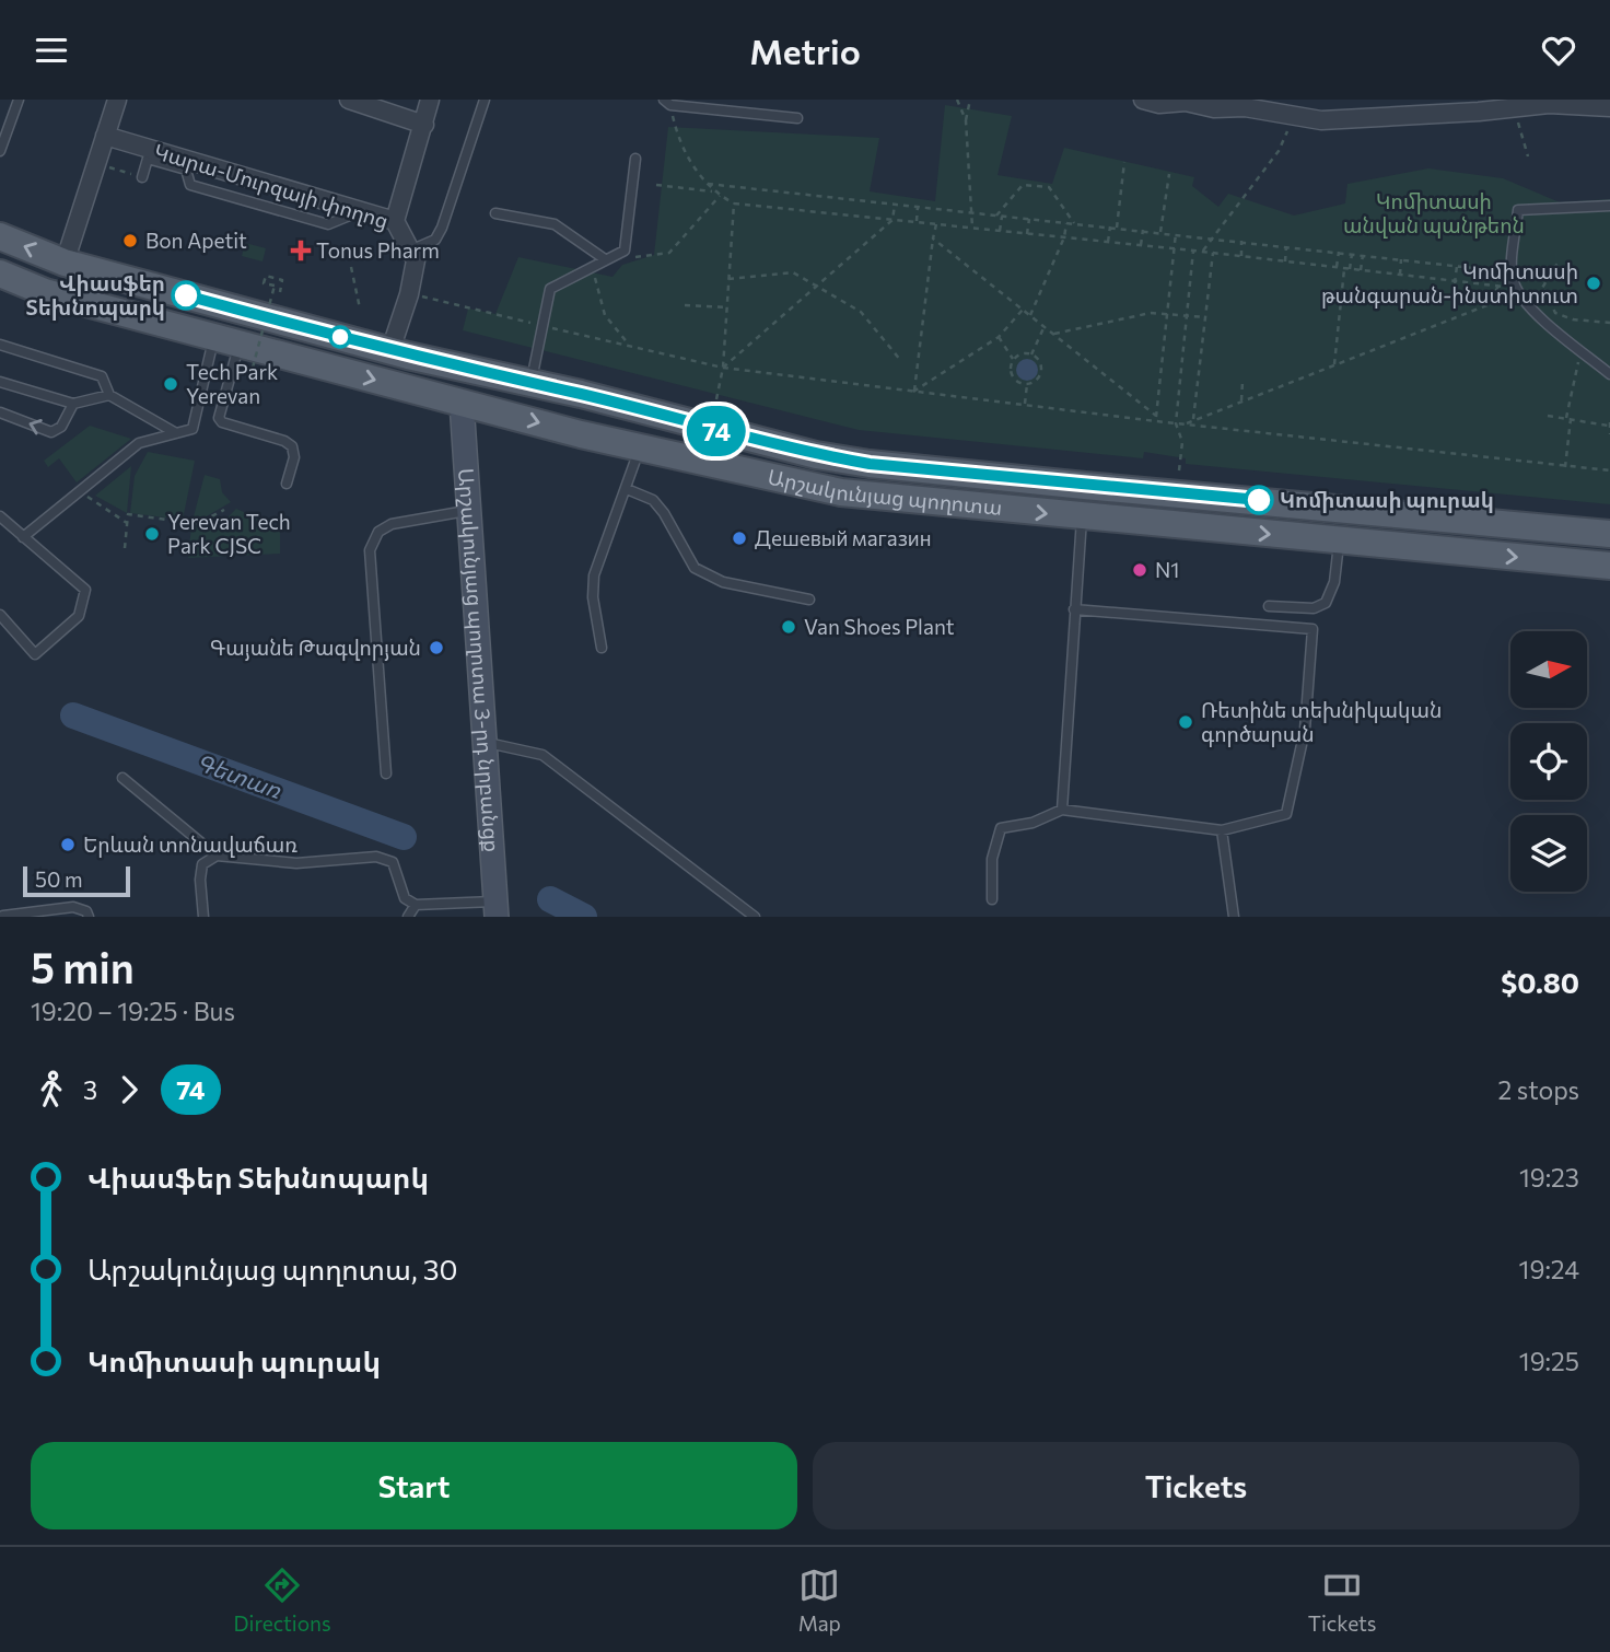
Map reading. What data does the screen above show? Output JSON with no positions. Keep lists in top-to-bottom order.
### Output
{
  "streets": {
    "main road": ["Արշակունյաց պողոտա"],
    "street": ["Կարա-Մուրզայի փողոց", "Արշակունյաց պողոտա 3-րդ նրբանցք"]
  },
  "crossings": [
    ["Արշակունյաց պողոտա", "Արշակունյաց պողոտա 3-րդ նրբանցք"]
  ],
  "water": ["Գետառ"],
  "parks": ["Կոմիտասի անվան պանթեոն"],
  "places": {
    "other": [
      "Bon Apetit",
      "Կոմիտասի թանգարան-ինստիտուտ",
      "Վիասֆեր Տեխնոպարկ",
      "Tech Park Yerevan",
      "Կոմիտասի պուրակ",
      "Yerevan Tech Park CJSC",
      "Дешевый магазин",
      "N1",
      "Van Shoes Plant",
      "Գայանե Թագվորյան",
      "Ռետինե տեխնիկական գործարան",
      "Երևան տոնավաճառ"
    ],
    "health": ["Tonus Pharm"]
  },
  "lines": ["bus line 74"],
  "scale_bar": "50 m",
  "north": "right",
  "page": {
    "header": "Metrio",
    "on_map": "74",
    "scale": "50 m",
    "heading": ["5 min", "19:20 – 19:25 · Bus", "$0.80"],
    "legs": ["3", "74", "2 stops"],
    "list": [
      {
        "name": "Վիասֆեր Տեխնոպարկ",
        "value": "19:23"
      },
      {
        "name": "Արշակունյաց պողոտա, 30",
        "value": "19:24"
      },
      {
        "name": "Կոմիտասի պուրակ",
        "value": "19:25"
      }
    ],
    "buttons": ["Start", "Tickets"],
    "tabs": ["Directions", "Map", "Tickets"]
  }
}
